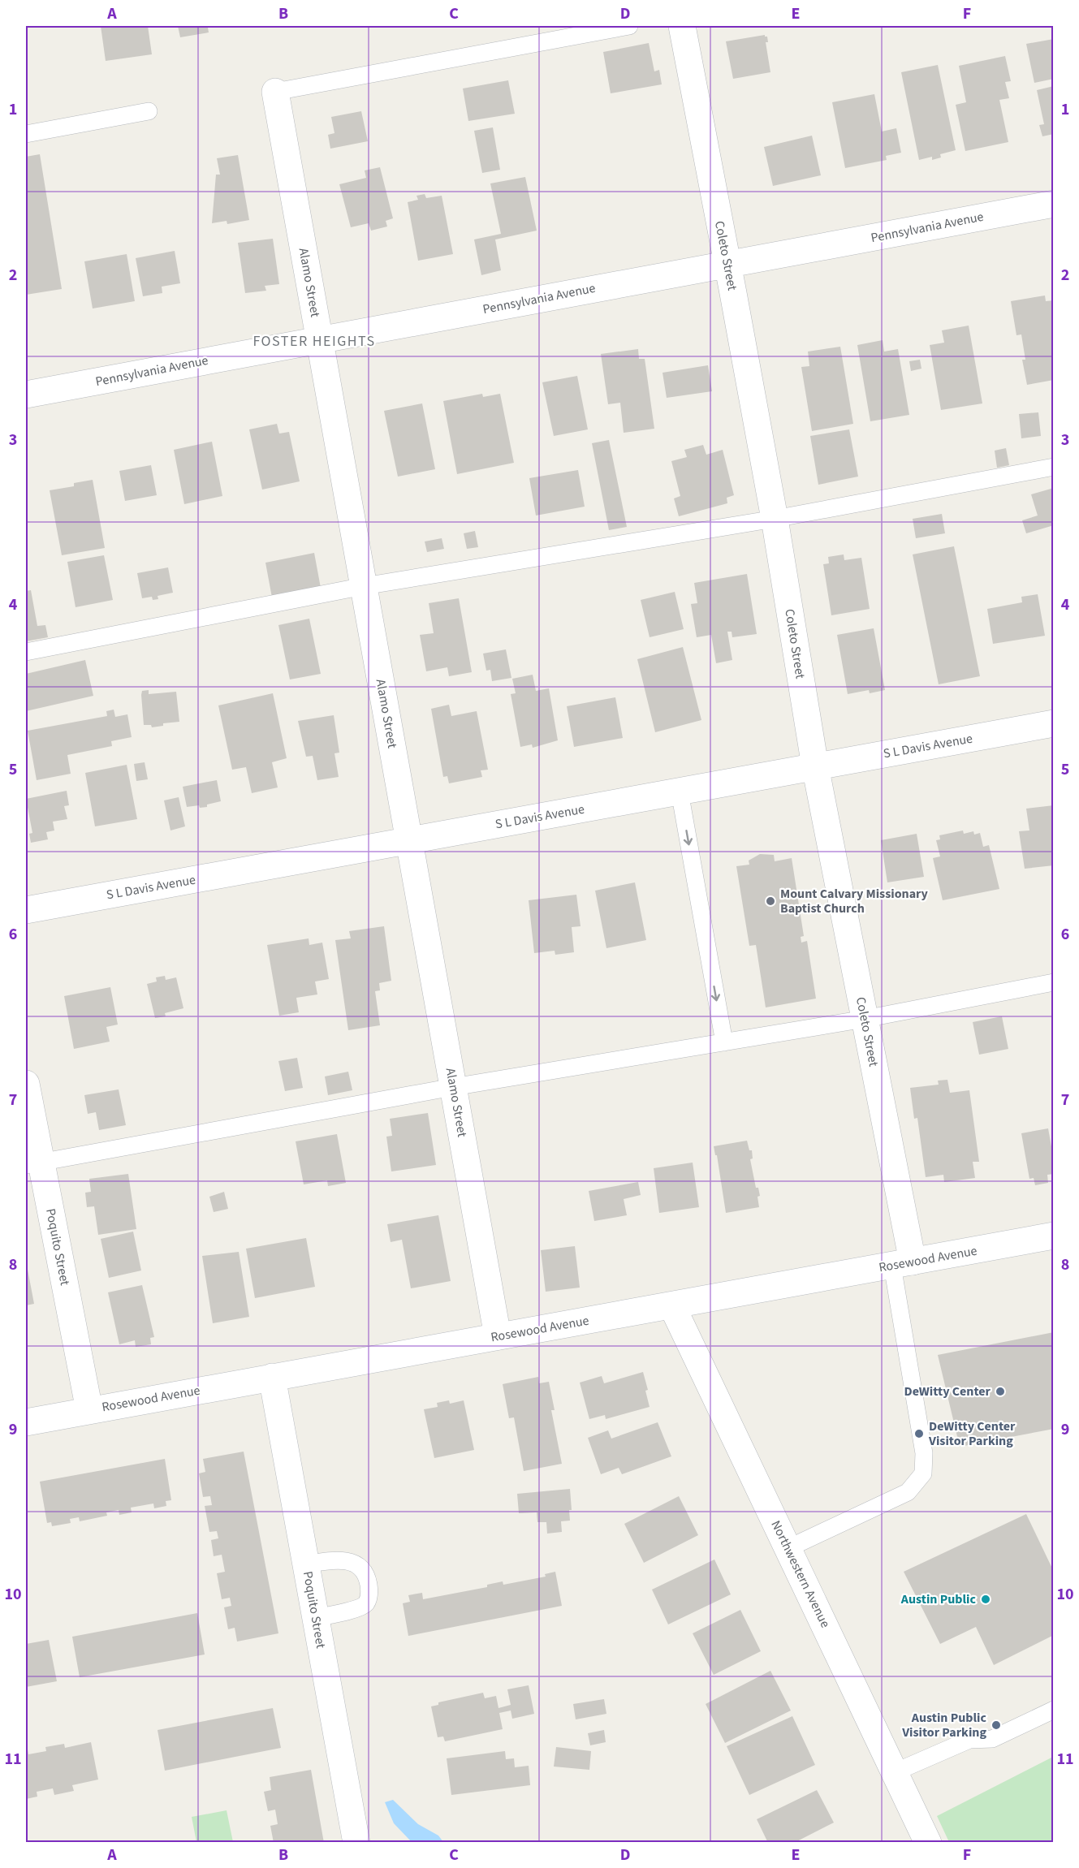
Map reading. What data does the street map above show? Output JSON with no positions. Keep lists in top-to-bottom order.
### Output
{
  "streets": {
    "street": [
      "Pennsylvania Avenue",
      "Coleto Street",
      "Alamo Street",
      "S L Davis Avenue",
      "Poquito Street",
      "Rosewood Avenue",
      "Northwestern Avenue"
    ]
  },
  "crossings": [
    ["Pennsylvania Avenue", "Coleto Street"],
    ["Pennsylvania Avenue", "Alamo Street"],
    ["Coleto Street", "S L Davis Avenue"],
    ["Coleto Street", "Rosewood Avenue"],
    ["Alamo Street", "S L Davis Avenue"],
    ["Alamo Street", "Rosewood Avenue"],
    ["Poquito Street", "Rosewood Avenue"],
    ["Rosewood Avenue", "Northwestern Avenue"]
  ],
  "districts": ["FOSTER HEIGHTS"],
  "places": [
    "Mount Calvary Missionary Baptist Church",
    "DeWitty Center",
    "DeWitty Center Visitor Parking",
    "Austin Public",
    "Austin Public Visitor Parking"
  ],
  "grid": {
    "columns": [
      "A",
      "B",
      "C",
      "D",
      "E",
      "F"
    ],
    "rows": [
      "1",
      "2",
      "3",
      "4",
      "5",
      "6",
      "7",
      "8",
      "9",
      "10",
      "11"
    ]
  }
}
